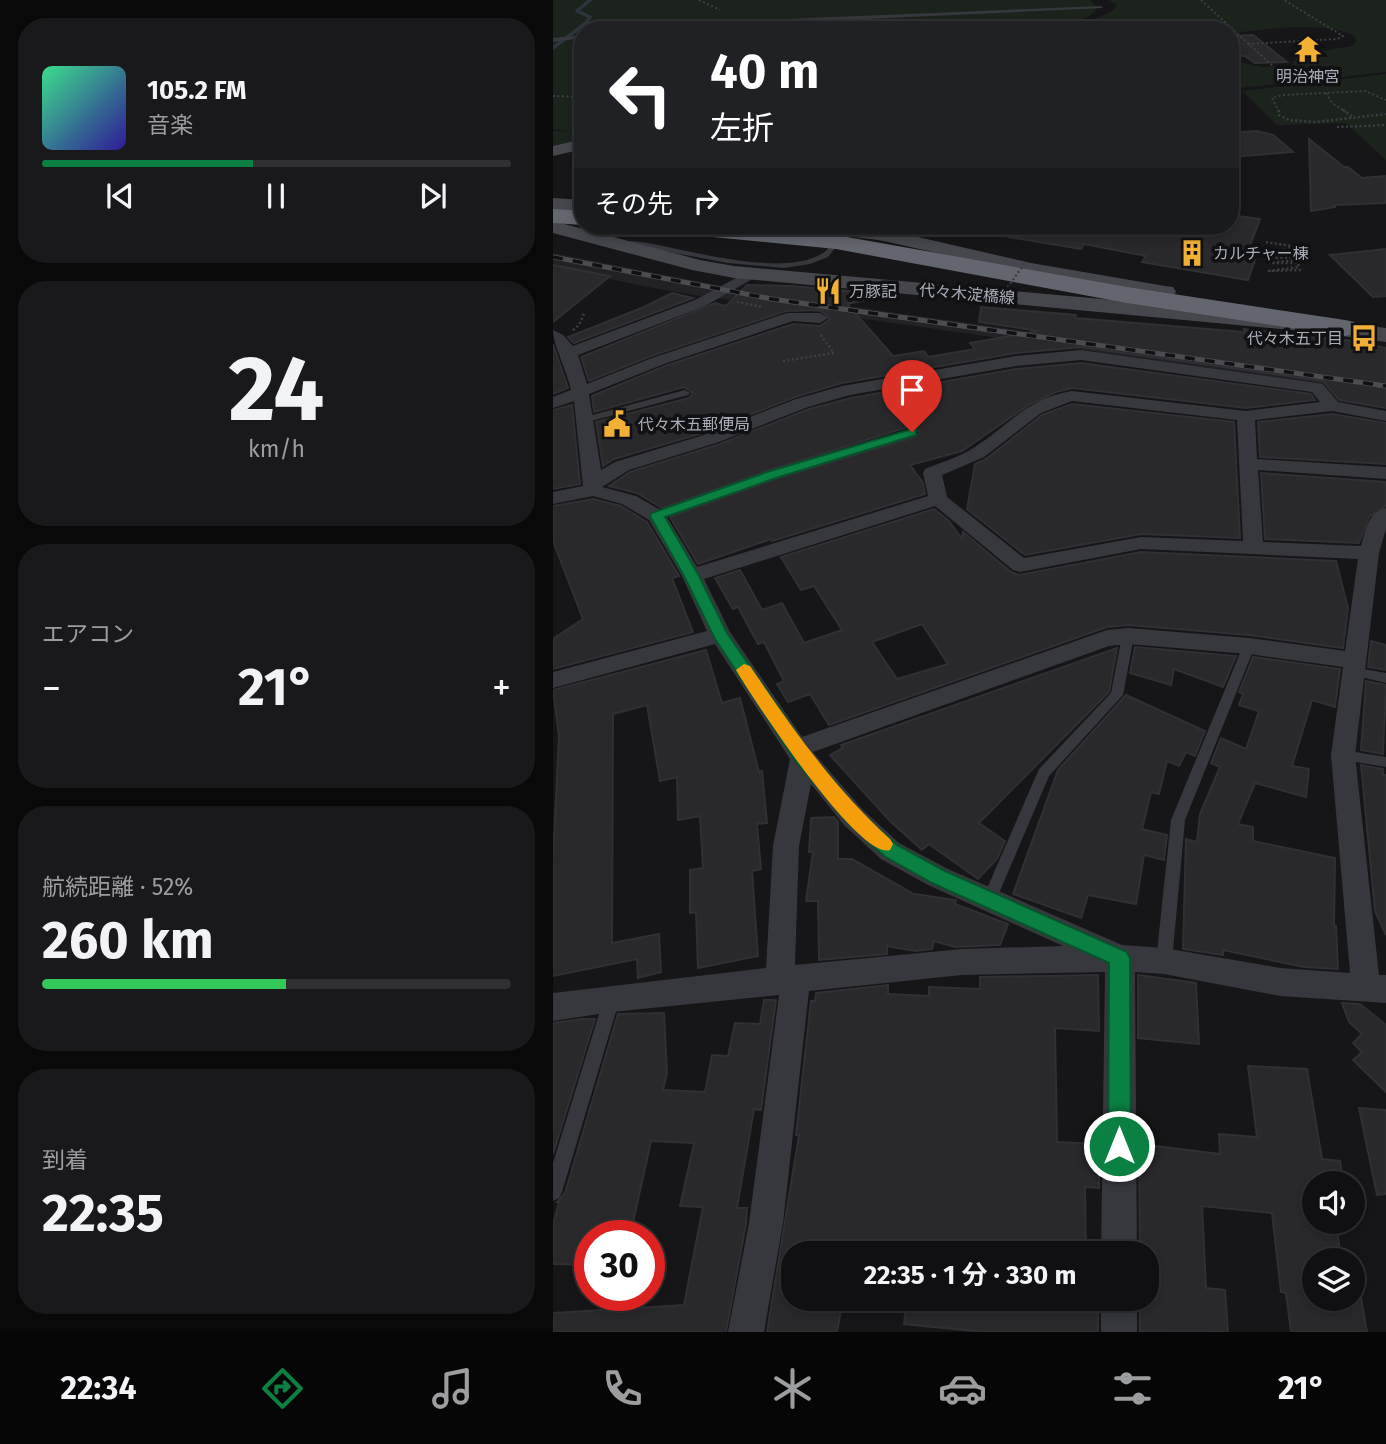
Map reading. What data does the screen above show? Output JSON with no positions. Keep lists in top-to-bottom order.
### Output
{
  "streets": {
    "street": ["代々木淀橋線"]
  },
  "places": {
    "temple": ["明治神宮"],
    "building": ["カルチャー棟"],
    "restaurant": ["万豚記"],
    "bus stop": ["代々木五丁目"],
    "public building": ["代々木五郵便局"]
  },
  "page": {
    "turn": ["40 m", "左折"],
    "song": ["105.2 FM", "音楽"],
    "then": "その先",
    "tile": [
      ["24", "km/h"],
      "エアコン",
      ["航続距離 · 52%", "260 km"],
      ["到着", "22:35"]
    ],
    "heat": ["−", "21°", "+"],
    "limit": "30",
    "trip": "22:35 · 1 分 · 330 m",
    "tabs": ["22:34", "21°"]
  }
}
